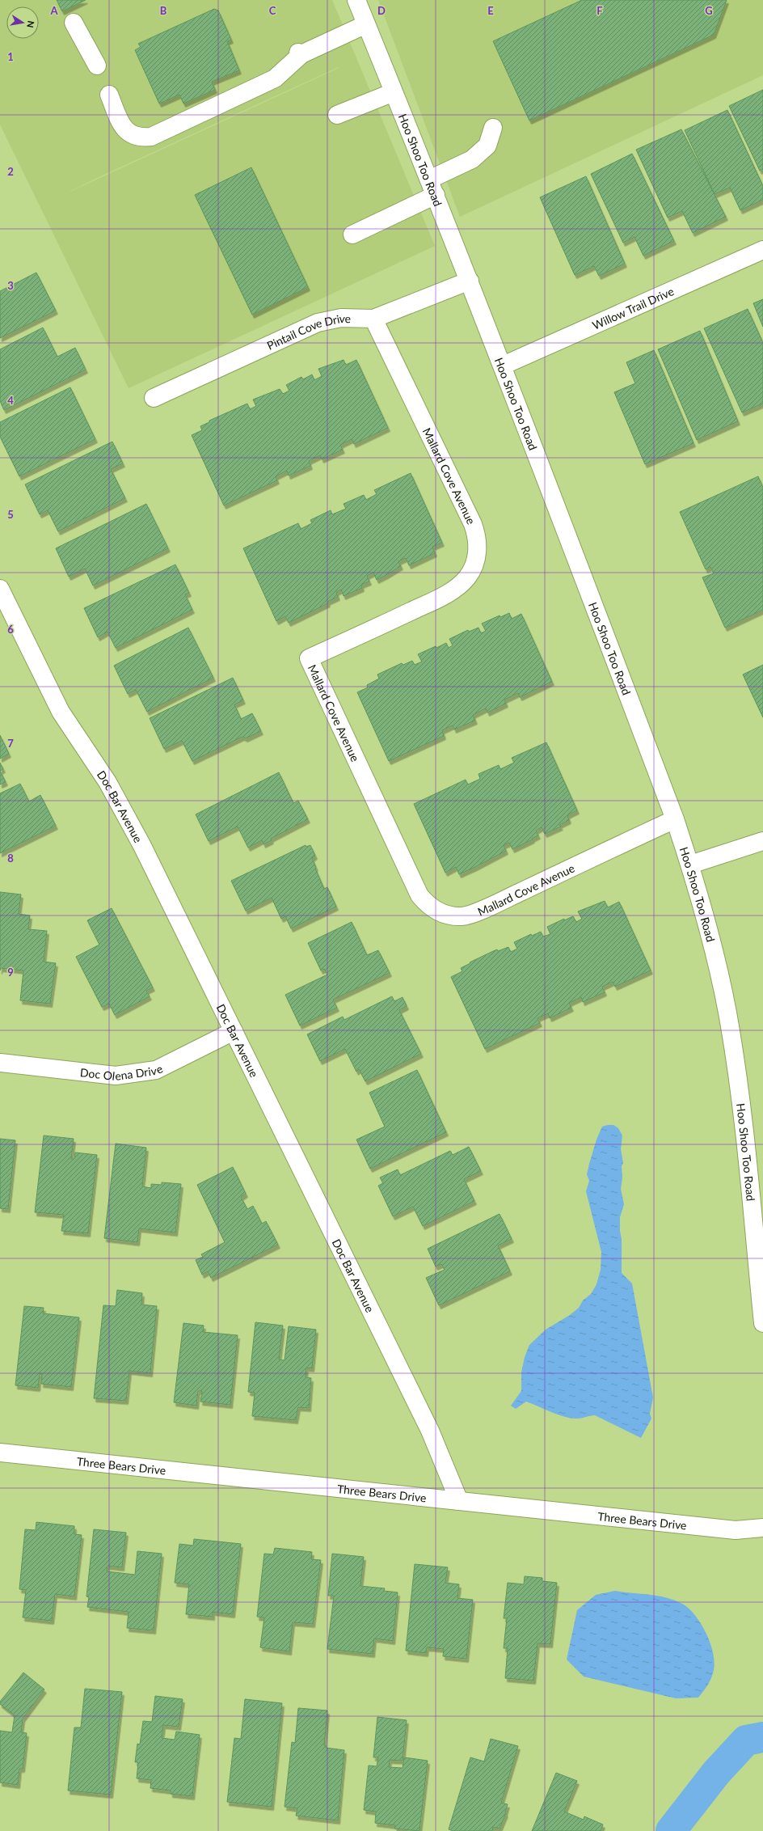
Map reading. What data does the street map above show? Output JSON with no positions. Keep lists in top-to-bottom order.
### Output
{
  "streets": {
    "street": [
      "Hoo Shoo Too Road",
      "Willow Trail Drive",
      "Pintail Cove Drive",
      "Mallard Cove Avenue",
      "Doc Bar Avenue",
      "Doc Olena Drive",
      "Three Bears Drive"
    ]
  },
  "crossings": [
    ["Hoo Shoo Too Road", "Willow Trail Drive"],
    ["Hoo Shoo Too Road", "Pintail Cove Drive"],
    ["Hoo Shoo Too Road", "Mallard Cove Avenue"],
    ["Pintail Cove Drive", "Mallard Cove Avenue"],
    ["Doc Bar Avenue", "Doc Olena Drive"],
    ["Doc Bar Avenue", "Three Bears Drive"]
  ],
  "north": "right",
  "grid": {
    "columns": [
      "A",
      "B",
      "C",
      "D",
      "E",
      "F",
      "G"
    ],
    "rows": [
      "1",
      "2",
      "3",
      "4",
      "5",
      "6",
      "7",
      "8",
      "9"
    ]
  }
}
